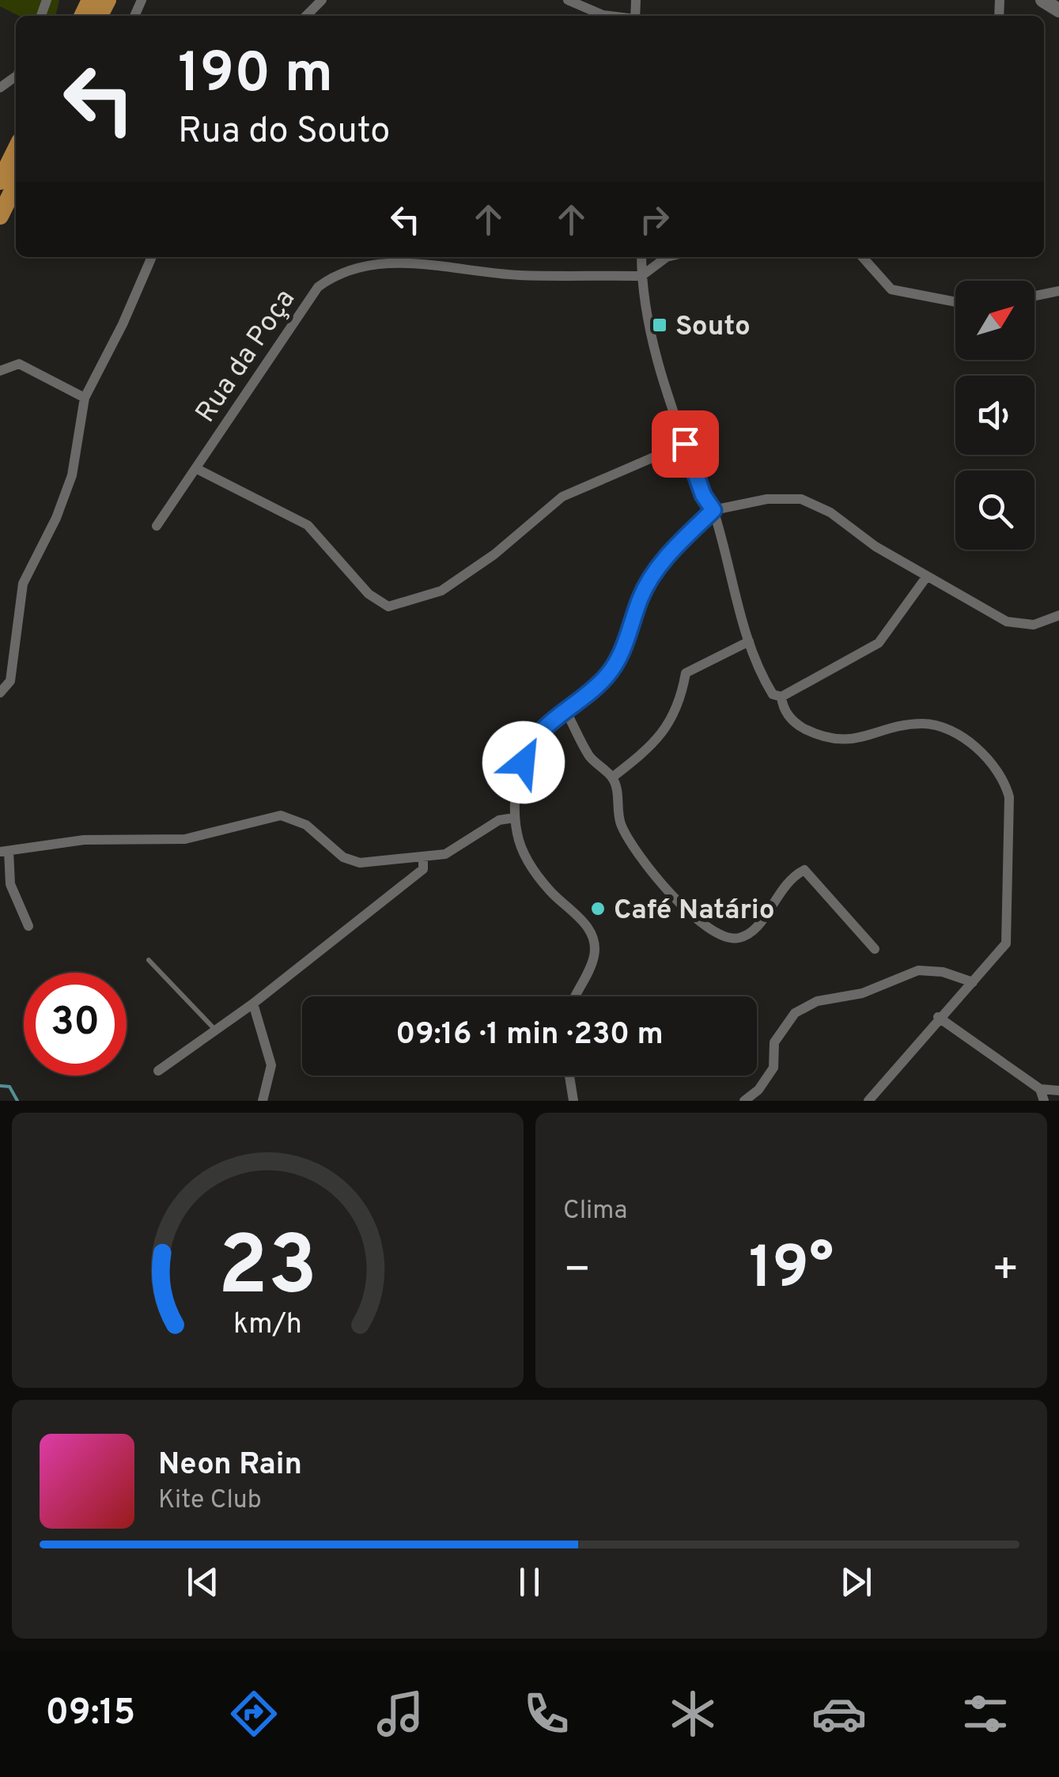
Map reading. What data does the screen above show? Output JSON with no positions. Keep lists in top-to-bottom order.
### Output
{
  "streets": {
    "street": ["Rua da Poça"]
  },
  "places": {
    "transit": ["Souto"],
    "other": ["Café Natário"]
  },
  "north": "top right",
  "page": {
    "turn": ["190 m", "Rua do Souto"],
    "limit": "30",
    "trip": "09:16 · 1 min · 230 m",
    "tile": "Clima",
    "heat": ["−", "19°", "+"],
    "song": ["Neon Rain", "Kite Club"],
    "tabs": "09:15",
    "gauge": ["23", "km/h"]
  }
}
